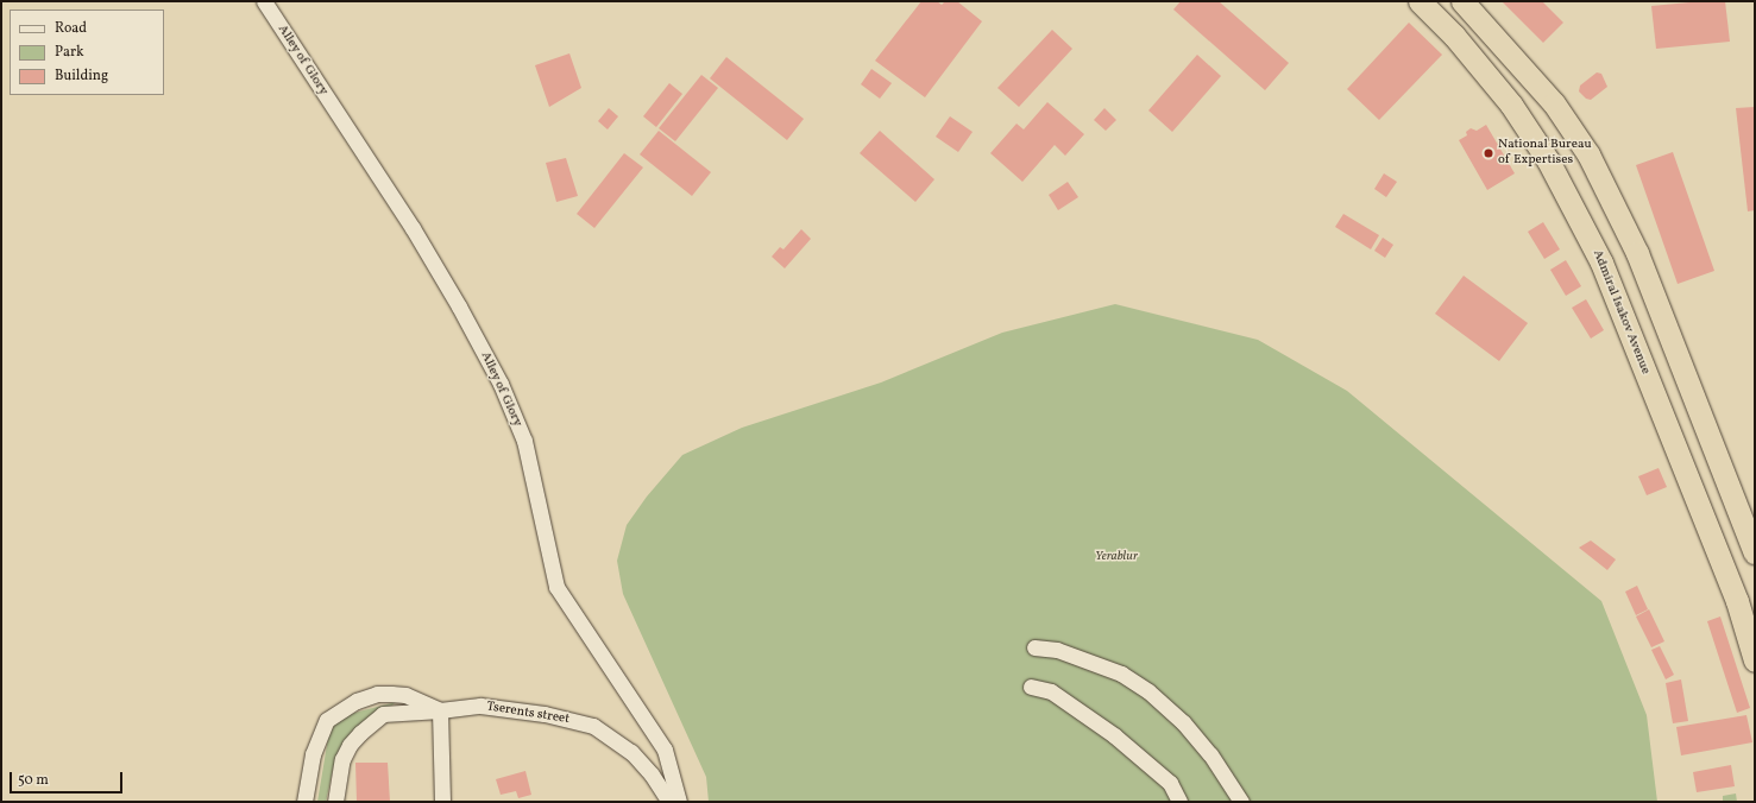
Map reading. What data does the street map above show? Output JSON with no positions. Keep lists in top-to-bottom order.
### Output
{
  "streets": {
    "highway": ["Admiral Isakov Avenue"],
    "street": ["Alley of Glory", "Tserents street"]
  },
  "crossings": [
    ["Alley of Glory", "Tserents street"]
  ],
  "parks": ["Yerablur"],
  "places": ["National Bureau of Expertises"],
  "legend": ["Road", "Park", "Building"],
  "scale_bar": "50 m"
}
